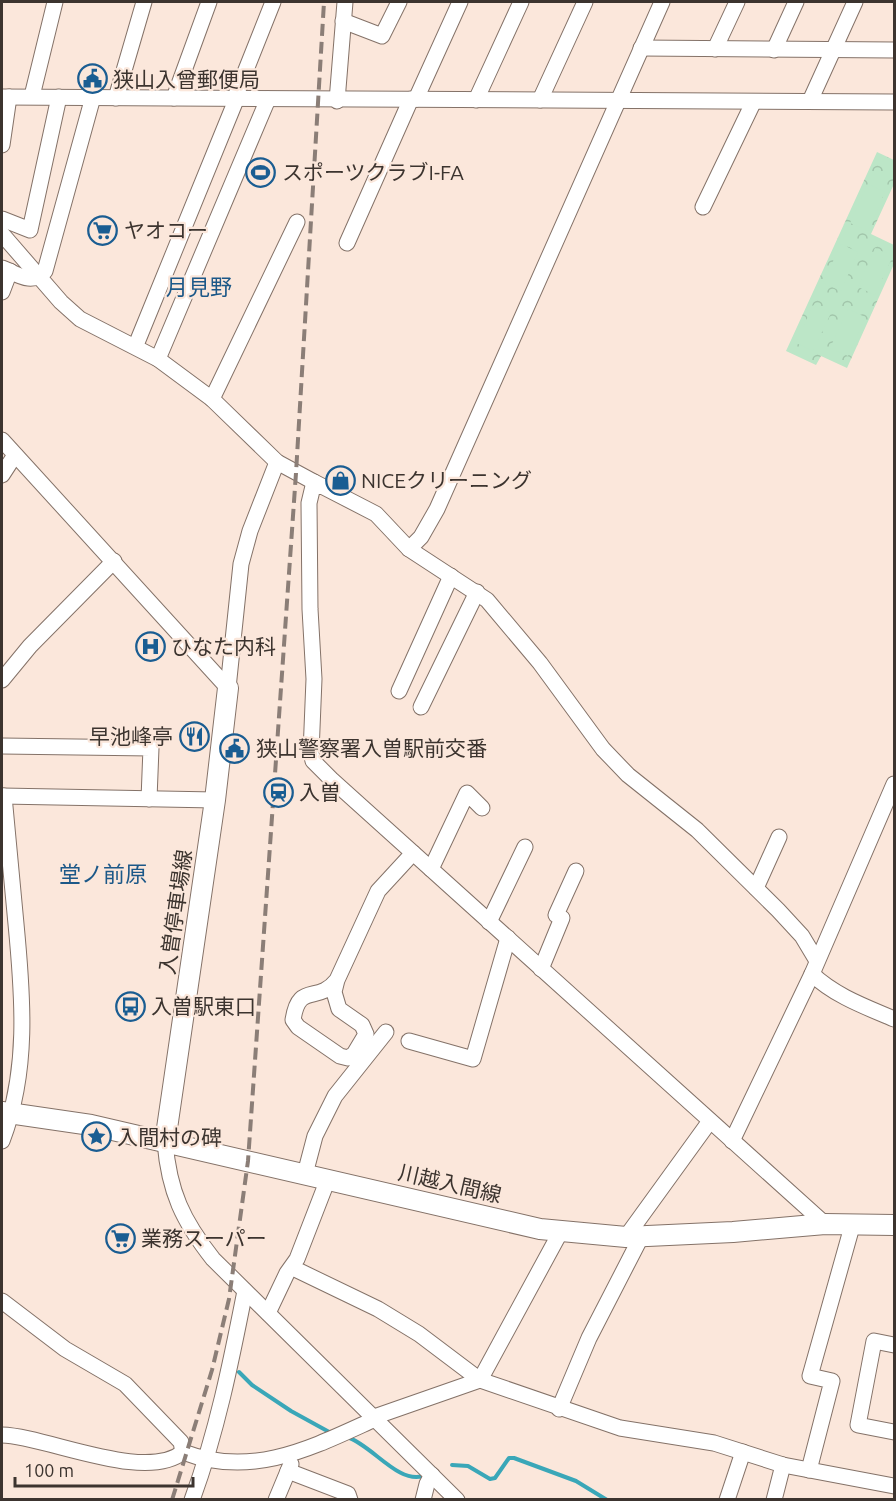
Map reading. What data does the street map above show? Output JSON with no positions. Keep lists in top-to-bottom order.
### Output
{
  "streets": {
    "main road": ["入曽停車場線", "川越入間線"]
  },
  "crossings": [
    ["入曽停車場線", "川越入間線"]
  ],
  "districts": ["月見野", "堂ノ前原"],
  "places": {
    "public building": ["狭山入曾郵便局", "狭山警察署入曽駅前交番"],
    "sports": ["スポーツクラブI-FA"],
    "supermarket": ["ヤオコー", "業務スーパー"],
    "shop": ["NICEクリーニング"],
    "hospital": ["ひなた内科"],
    "restaurant": ["早池峰亭"],
    "station": ["入曽"],
    "bus stop": ["入曽駅東口"],
    "place": ["入間村の碑"]
  },
  "scale_bar": "100 m"
}
